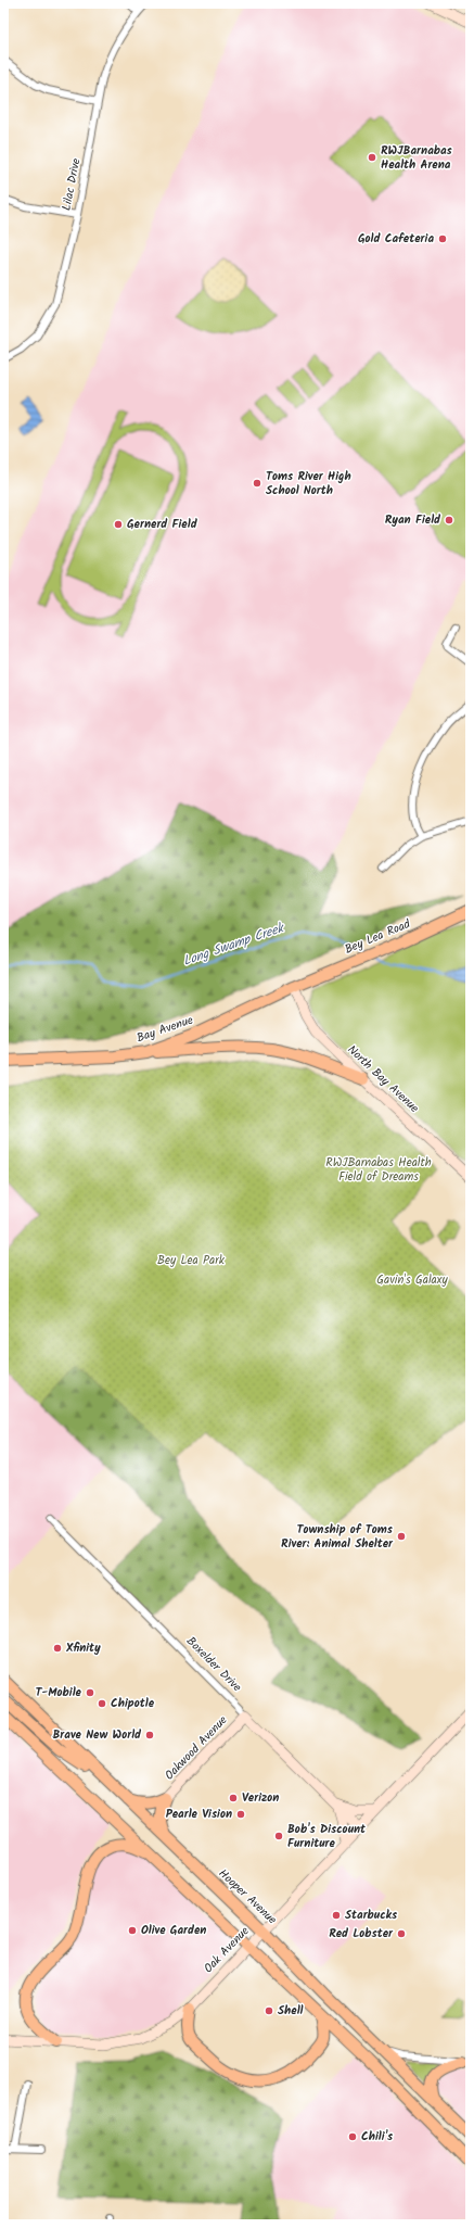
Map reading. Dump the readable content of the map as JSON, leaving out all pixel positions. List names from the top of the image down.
{
  "streets": {
    "main road": ["Bey Lea Road", "Bay Avenue", "Hooper Avenue"],
    "street": [
      "Lilac Drive",
      "North Bay Avenue",
      "Boxelder Drive",
      "Oakwood Avenue",
      "Oak Avenue"
    ]
  },
  "crossings": [
    ["Bey Lea Road", "Bay Avenue"],
    ["Bey Lea Road", "North Bay Avenue"],
    ["Bay Avenue", "North Bay Avenue"],
    ["Boxelder Drive", "Oakwood Avenue"],
    ["Boxelder Drive", "Oak Avenue"],
    ["Hooper Avenue", "Oak Avenue"]
  ],
  "water": ["Long Swamp Creek"],
  "parks": ["RWJBarnabas Health Field of Dreams", "Bey Lea Park", "Gavin's Galaxy"],
  "places": [
    "RWJBarnabas Health Arena",
    "Gold Cafeteria",
    "Toms River High School North",
    "Ryan Field",
    "Gernerd Field",
    "Township of Toms River: Animal Shelter",
    "Xfinity",
    "T-Mobile",
    "Chipotle",
    "Brave New World",
    "Verizon",
    "Pearle Vision",
    "Bob's Discount Furniture",
    "Starbucks",
    "Olive Garden",
    "Red Lobster",
    "Shell",
    "Chili's"
  ]
}
